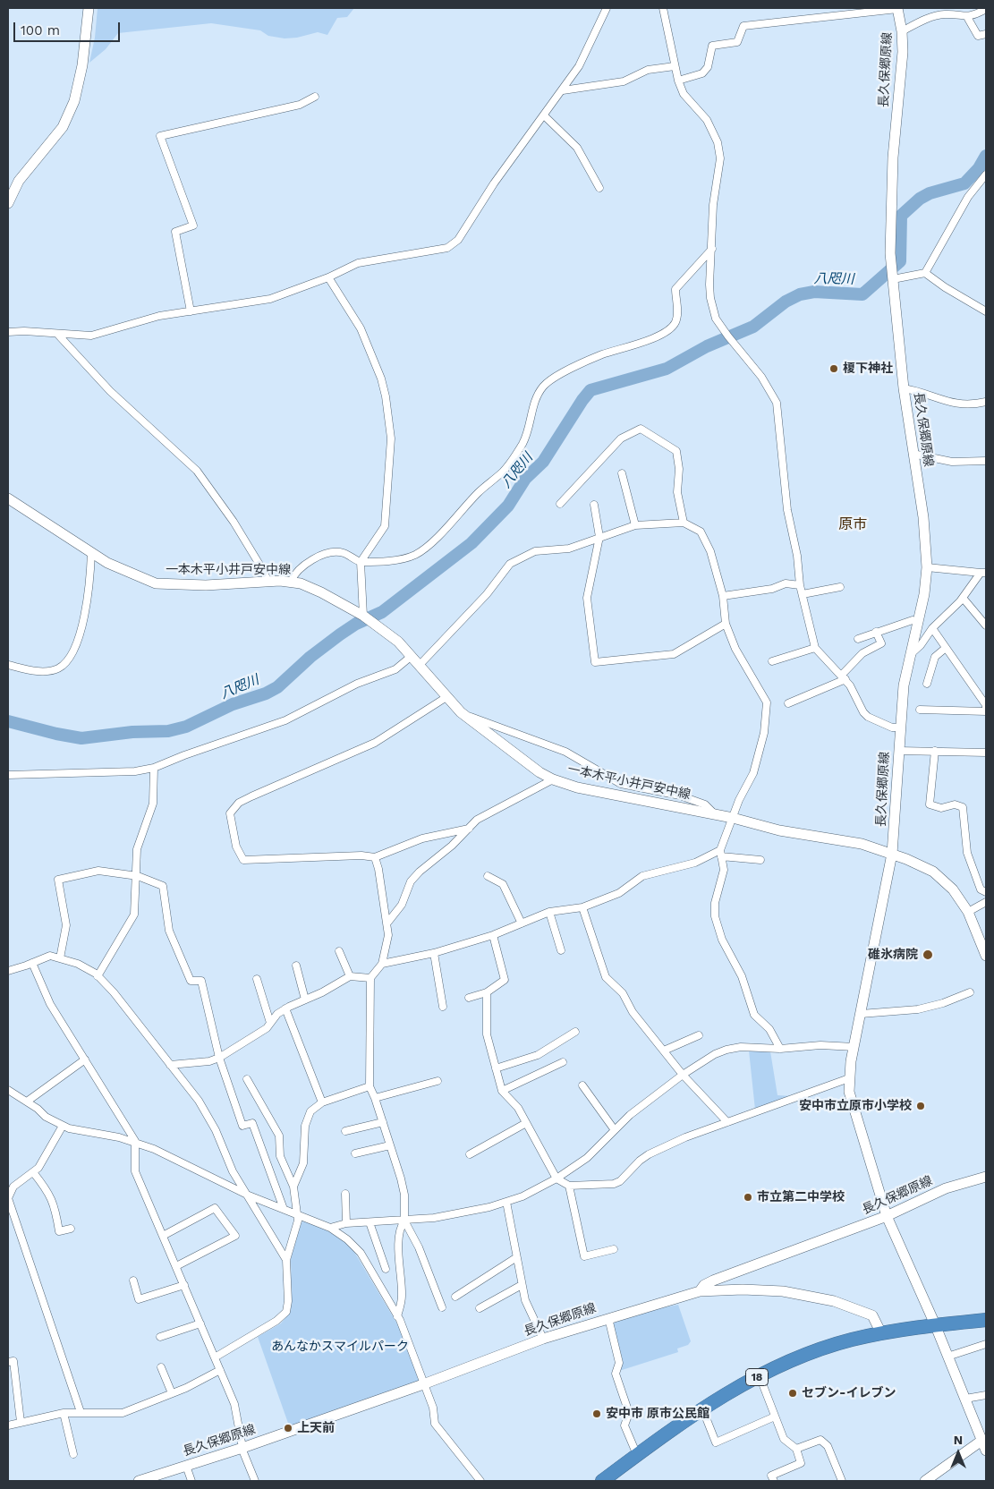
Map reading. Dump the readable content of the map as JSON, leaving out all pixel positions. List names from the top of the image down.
{
  "streets": {
    "highway": ["18"],
    "main road": ["長久保郷原線", "一本木平小井戸安中線"]
  },
  "crossings": [
    ["長久保郷原線", "一本木平小井戸安中線"],
    ["長久保郷原線", "18"]
  ],
  "districts": ["原市"],
  "water": ["八咫川"],
  "parks": ["あんなかスマイルパーク"],
  "places": [
    "榎下神社",
    "碓氷病院",
    "安中市立原市小学校",
    "市立第二中学校",
    "セブン-イレブン",
    "安中市 原市公民館",
    "上天前"
  ],
  "scale_bar": "100 m",
  "north": "top"
}
